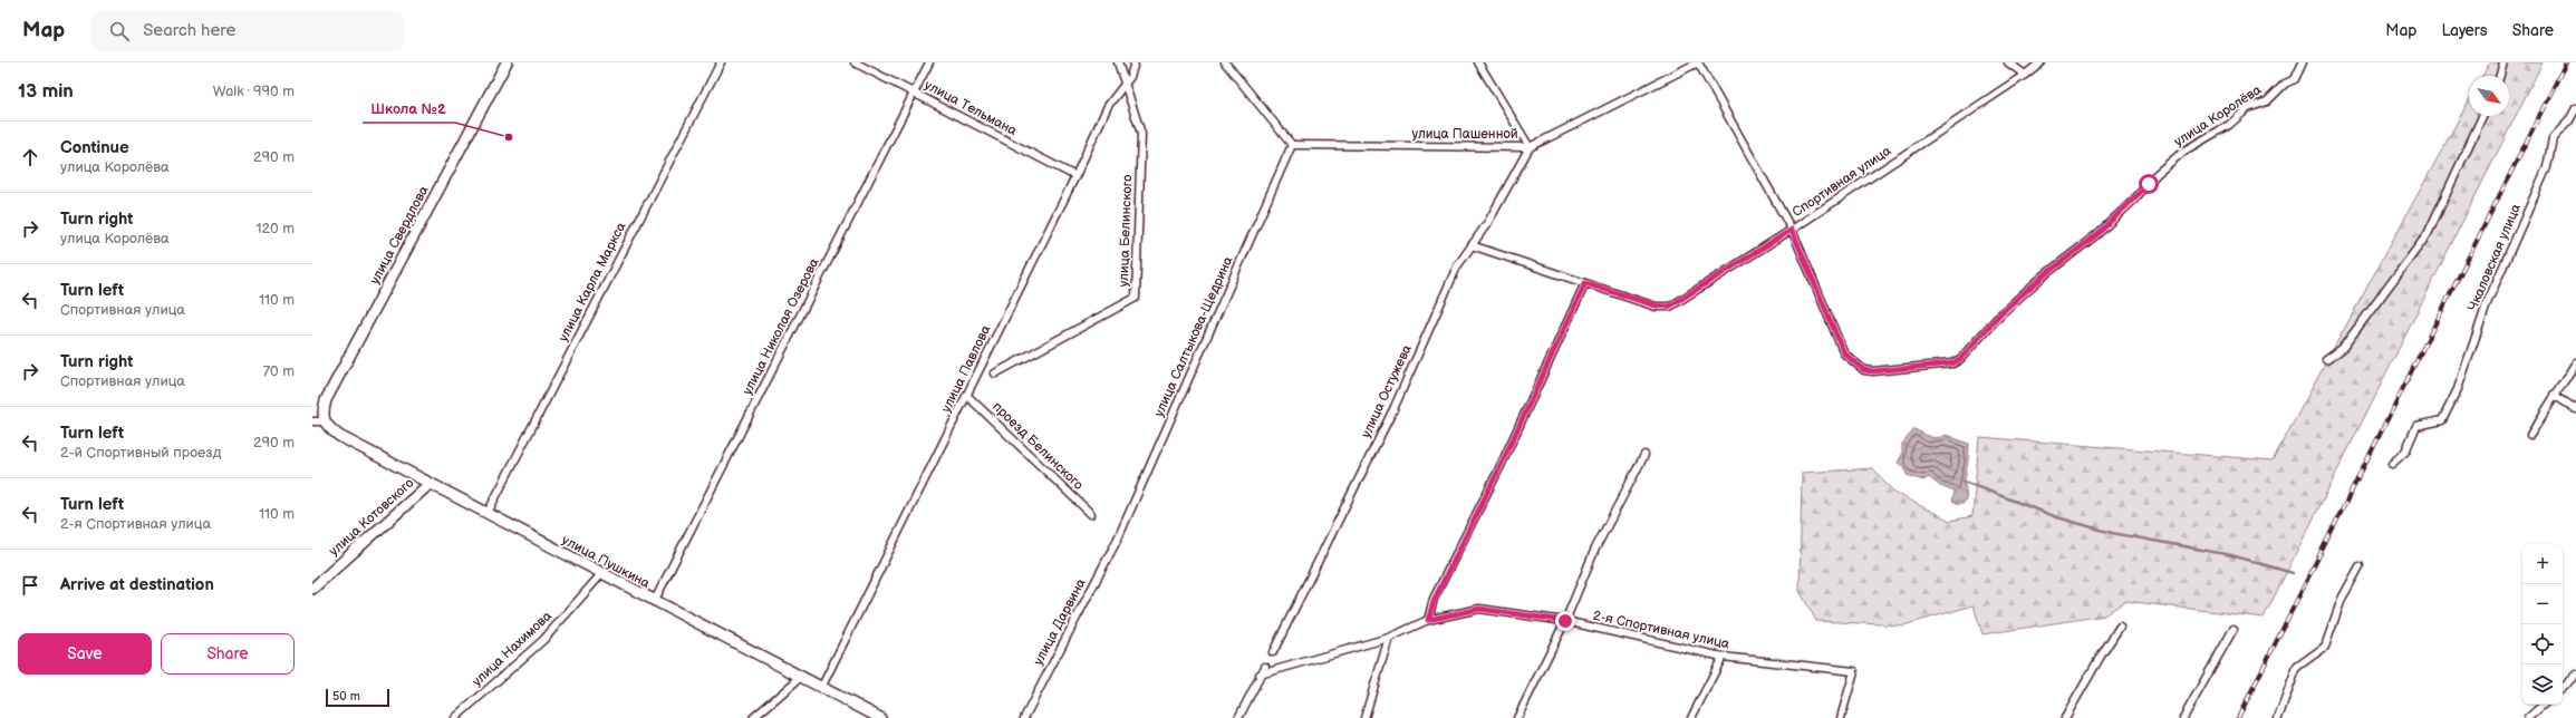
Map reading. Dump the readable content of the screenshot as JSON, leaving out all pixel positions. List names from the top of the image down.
{
  "streets": {
    "main road": ["улица Свердлова", "улица Котовского", "улица Пушкина"],
    "street": [
      "улица Тельмана",
      "улица Королёва",
      "улица Пашенной",
      "Спортивная улица",
      "улица Белинского",
      "Чкаловская улица",
      "улица Карла Маркса",
      "улица Николая Озерова",
      "улица Салтыкова-Щедрина",
      "улица Павлова",
      "улица Остужева",
      "проезд Белинского",
      "улица Дарвина",
      "2-я Спортивная улица",
      "улица Нахимова"
    ]
  },
  "crossings": [
    ["улица Тельмана", "улица Николая Озерова"],
    ["улица Тельмана", "улица Павлова"],
    ["улица Королёва", "улица Пашенной"],
    ["улица Королёва", "Спортивная улица"],
    ["улица Пашенной", "улица Салтыкова-Щедрина"],
    ["улица Пашенной", "улица Остужева"],
    ["Спортивная улица", "улица Остужева"],
    ["улица Белинского", "улица Павлова"],
    ["улица Свердлова", "улица Пушкина"],
    ["улица Карла Маркса", "улица Пушкина"],
    ["улица Николая Озерова", "улица Пушкина"],
    ["улица Салтыкова-Щедрина", "улица Дарвина"],
    ["улица Павлова", "проезд Белинского"],
    ["улица Павлова", "улица Пушкина"],
    ["улица Котовского", "улица Пушкина"],
    ["улица Пушкина", "улица Нахимова"]
  ],
  "places": ["Школа №2"],
  "scale_bar": "50 m",
  "north": "bottom right",
  "page": {
    "header": "Map",
    "search": "Search here",
    "nav": ["Map", "Layers", "Share"],
    "heading": ["13 min", "Walk · 990 m"],
    "list": [
      ["Continue", "улица Королёва", "290 m"],
      ["Turn right", "улица Королёва", "120 m"],
      ["Turn left", "Спортивная улица", "110 m"],
      ["Turn right", "Спортивная улица", "70 m"],
      ["Turn left", "2-й Спортивный проезд", "290 m"],
      ["Turn left", "2-я Спортивная улица", "110 m"],
      "Arrive at destination"
    ],
    "map_buttons": ["+", "−"],
    "buttons": ["Save", "Share"],
    "scale": "50 m"
  }
}
